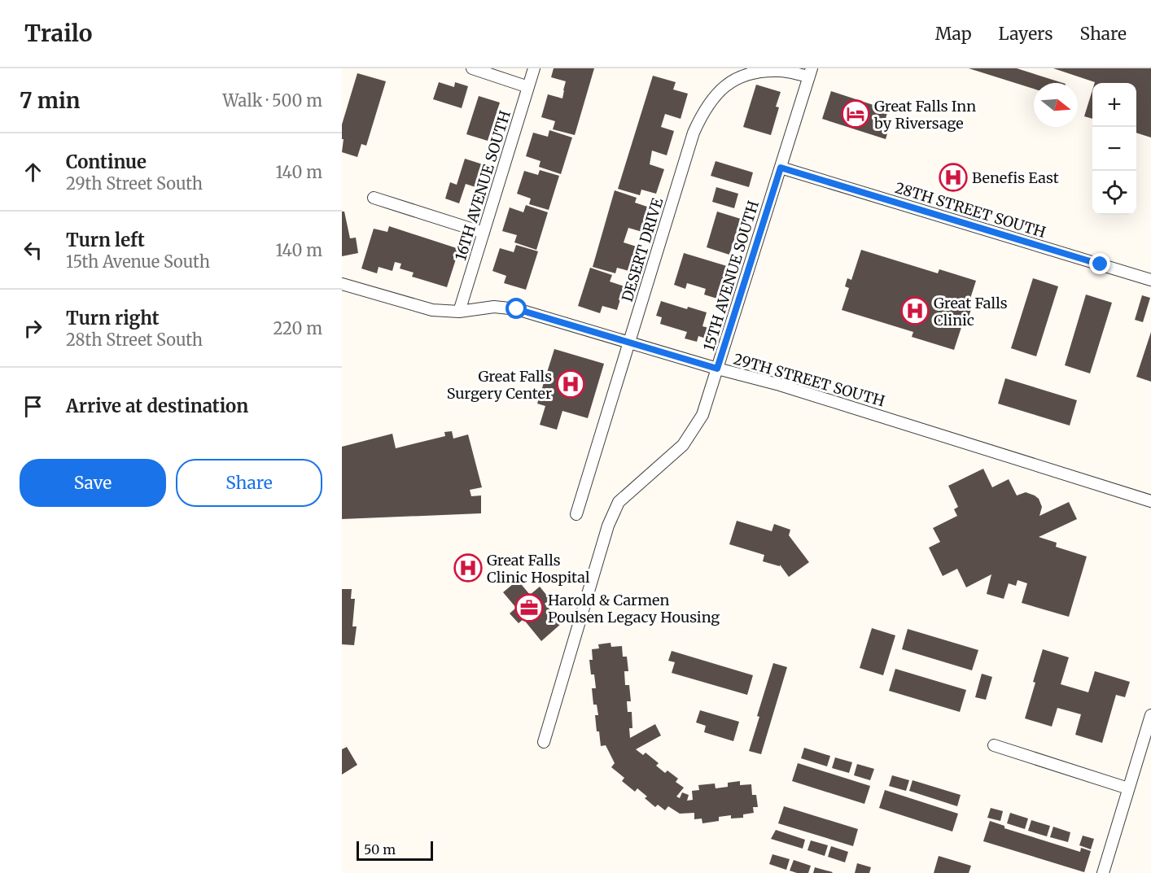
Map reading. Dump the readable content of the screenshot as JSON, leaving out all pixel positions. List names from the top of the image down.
{
  "streets": {
    "street": [
      "16TH AVENUE SOUTH",
      "28TH STREET SOUTH",
      "DESERT DRIVE",
      "15TH AVENUE SOUTH",
      "29TH STREET SOUTH"
    ]
  },
  "crossings": [
    ["16TH AVENUE SOUTH", "29TH STREET SOUTH"],
    ["28TH STREET SOUTH", "15TH AVENUE SOUTH"],
    ["DESERT DRIVE", "15TH AVENUE SOUTH"],
    ["DESERT DRIVE", "29TH STREET SOUTH"],
    ["15TH AVENUE SOUTH", "29TH STREET SOUTH"]
  ],
  "places": {
    "hotel": ["Great Falls Inn by Riversage"],
    "hospital": [
      "Benefis East",
      "Great Falls Clinic",
      "Great Falls Surgery Center",
      "Great Falls Clinic Hospital"
    ],
    "office": ["Harold & Carmen Poulsen Legacy Housing"]
  },
  "scale_bar": "50 m",
  "north": "right",
  "page": {
    "header": "Trailo",
    "nav": ["Map", "Layers", "Share"],
    "heading": ["7 min", "Walk · 500 m"],
    "map_buttons": ["+", "−"],
    "list": [
      ["Continue", "29th Street South", "140 m"],
      ["Turn left", "15th Avenue South", "140 m"],
      ["Turn right", "28th Street South", "220 m"],
      "Arrive at destination"
    ],
    "buttons": ["Save", "Share"],
    "scale": "50 m"
  }
}
